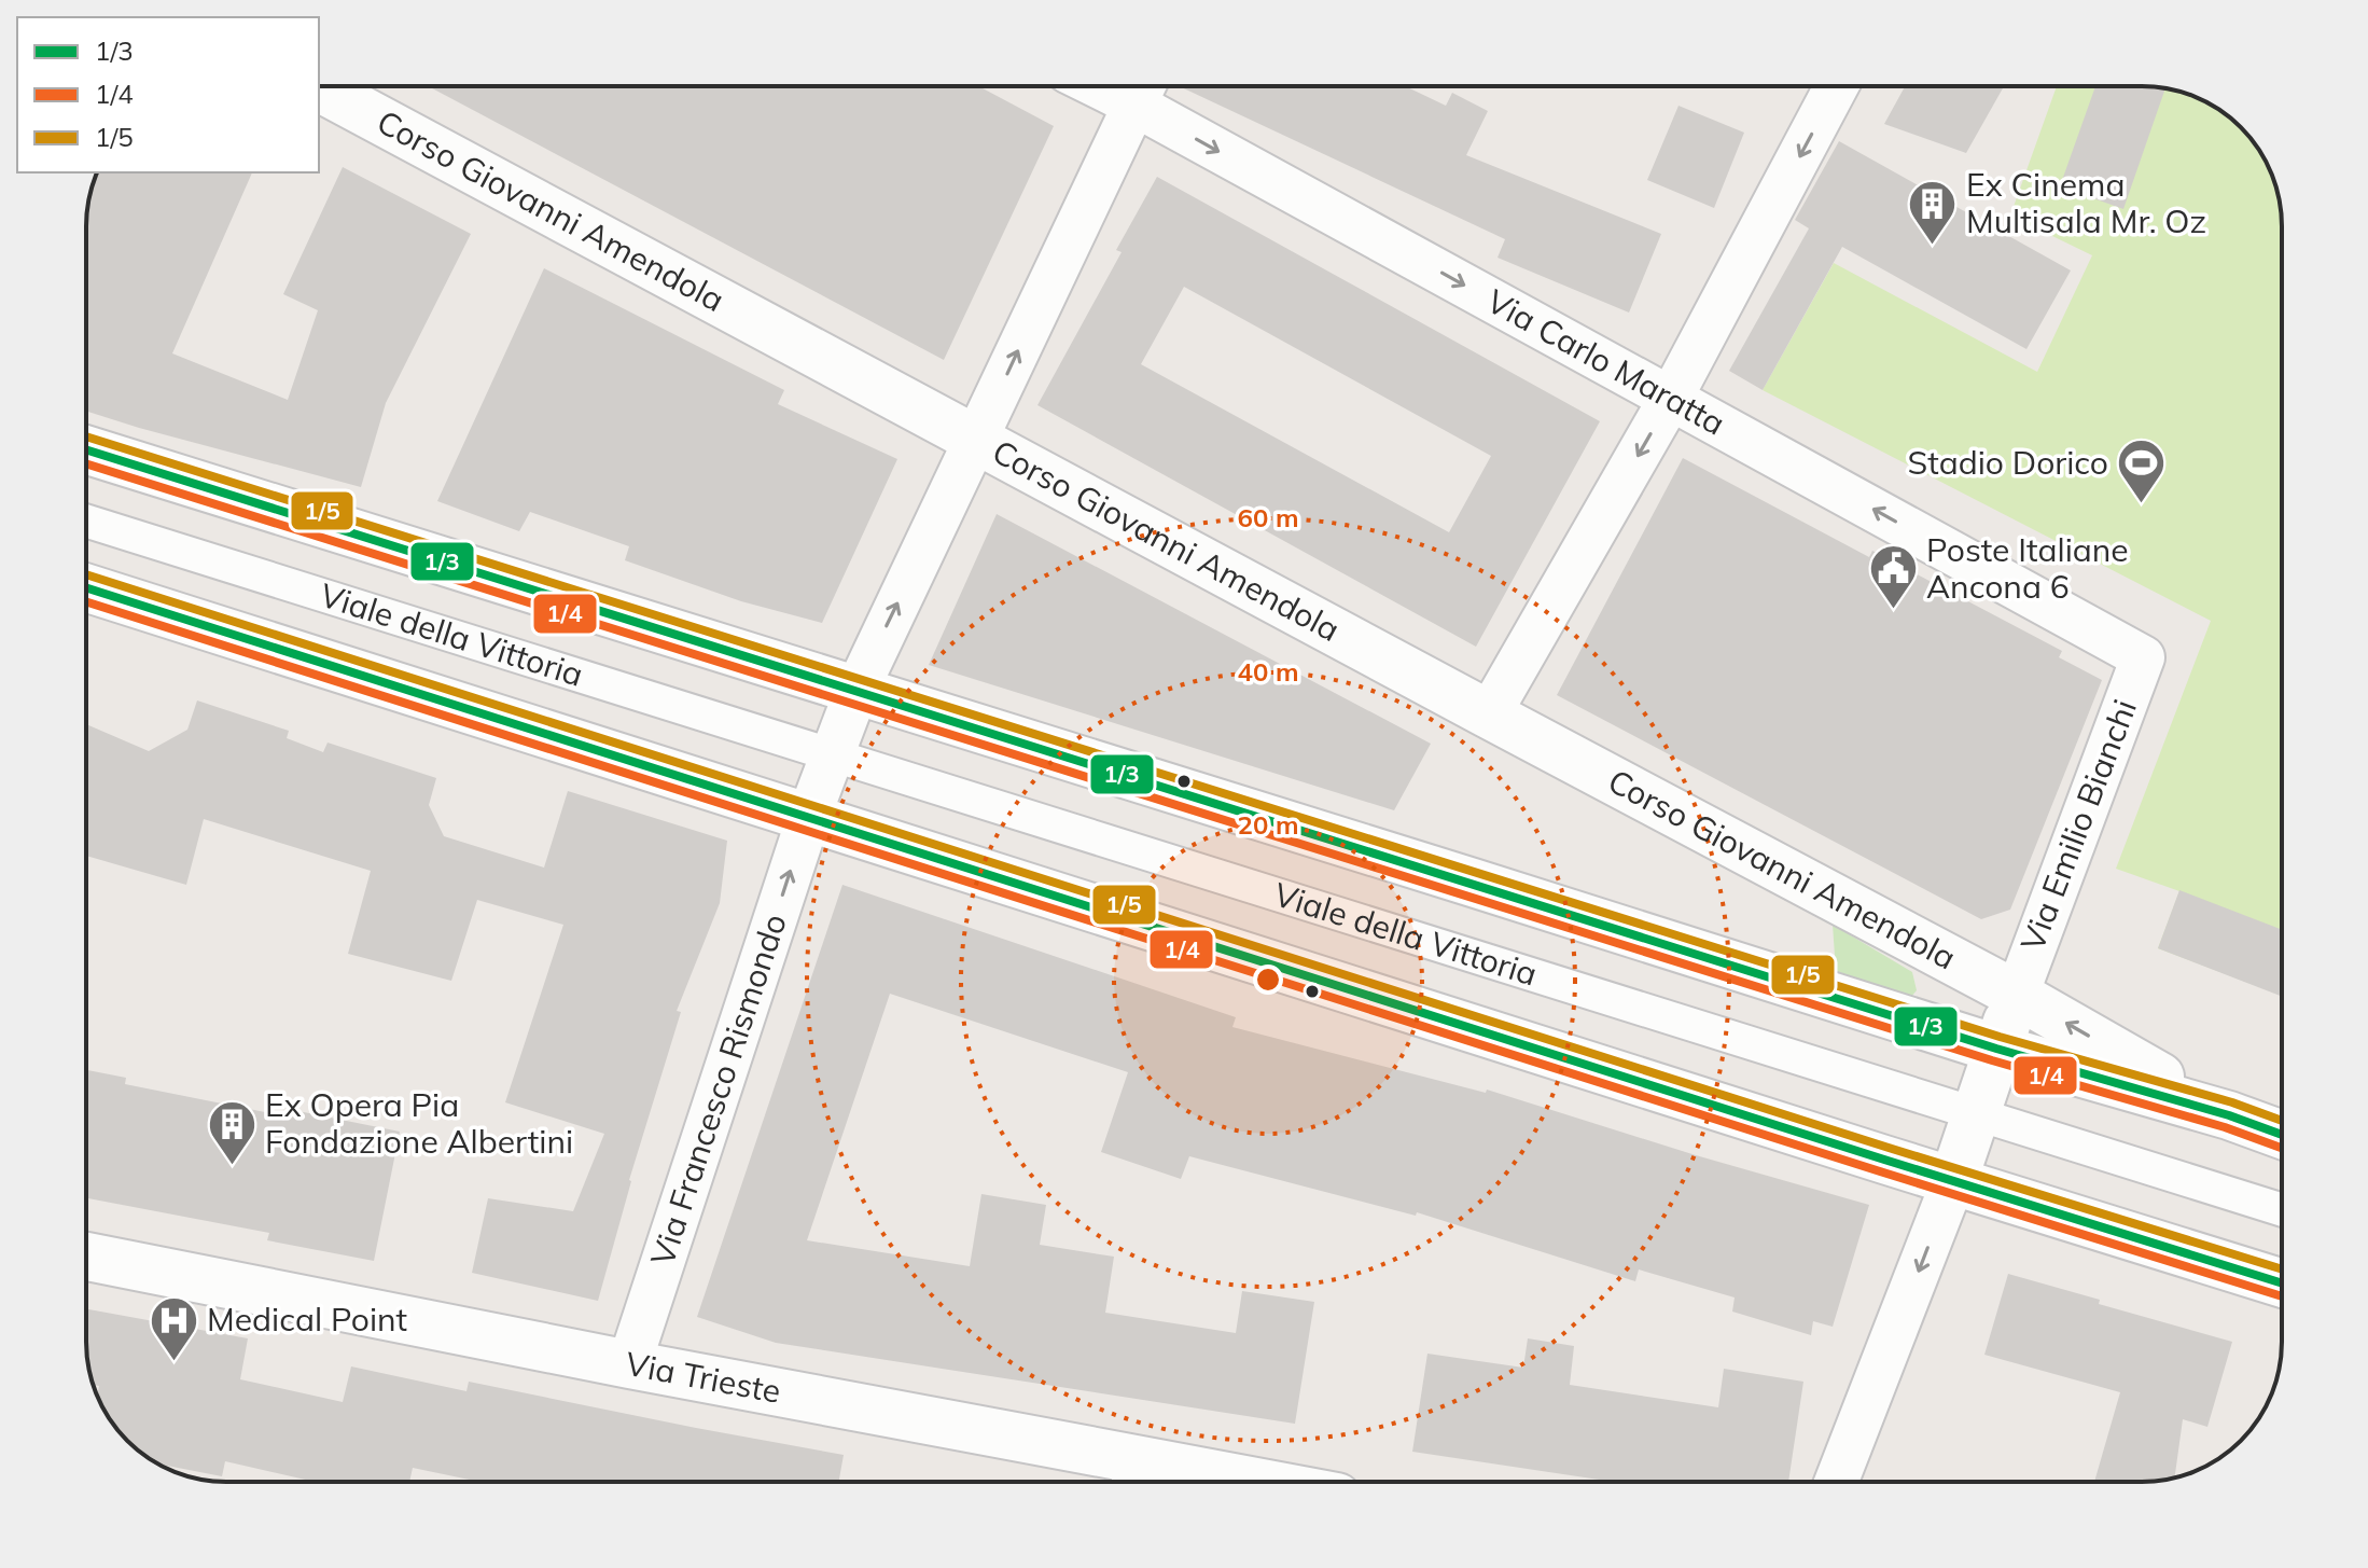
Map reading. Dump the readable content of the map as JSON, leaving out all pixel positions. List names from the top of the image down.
{
  "streets": {
    "street": [
      "Corso Giovanni Amendola",
      "Via Carlo Maratta",
      "Viale della Vittoria",
      "Via Emilio Bianchi",
      "Via Francesco Rismondo",
      "Via Trieste"
    ]
  },
  "crossings": [
    ["Corso Giovanni Amendola", "Viale della Vittoria"],
    ["Corso Giovanni Amendola", "Via Emilio Bianchi"],
    ["Via Carlo Maratta", "Via Emilio Bianchi"],
    ["Viale della Vittoria", "Via Francesco Rismondo"],
    ["Via Francesco Rismondo", "Via Trieste"]
  ],
  "one_way": ["Via Francesco Rismondo"],
  "places": {
    "building": ["Ex Cinema Multisala Mr. Oz", "Ex Opera Pia Fondazione Albertini"],
    "sports": ["Stadio Dorico"],
    "public building": ["Poste Italiane Ancona 6"],
    "hospital": ["Medical Point"]
  },
  "lines": ["transit line 1/5", "transit line 1/3", "transit line 1/4"],
  "legend": ["1/3", "1/4", "1/5"],
  "rings": ["60 m", "40 m", "20 m"]
}
